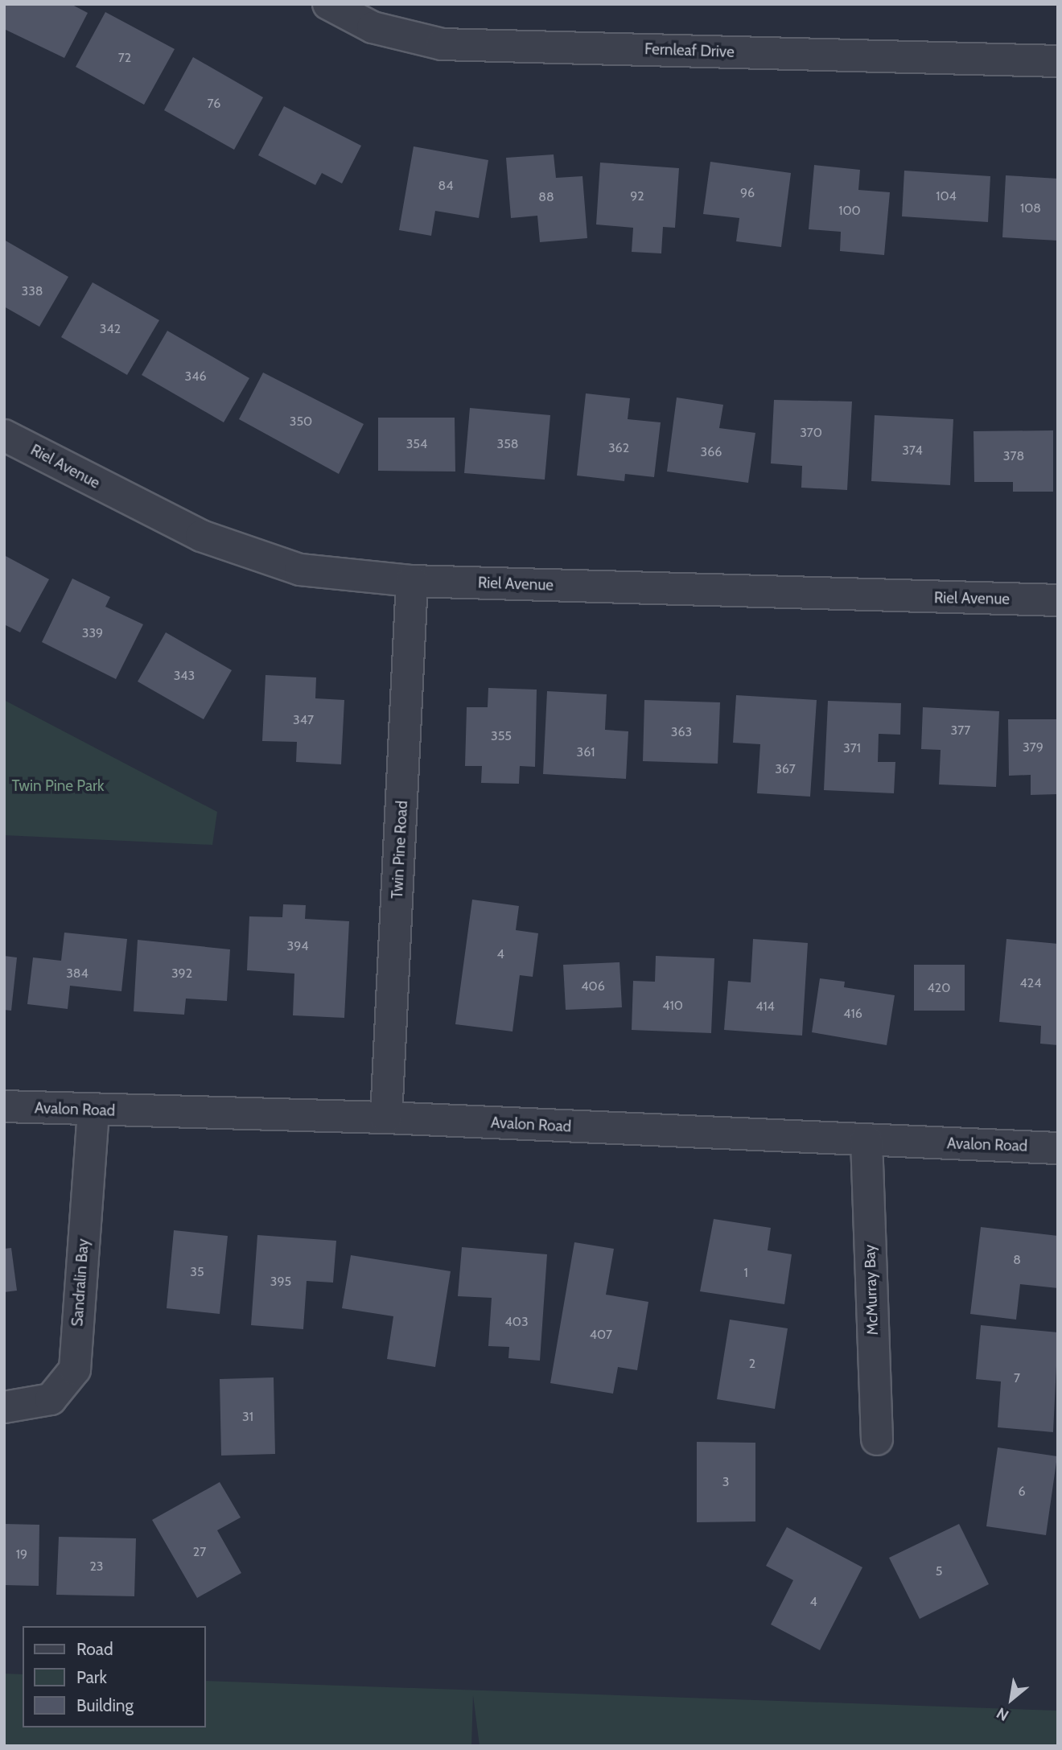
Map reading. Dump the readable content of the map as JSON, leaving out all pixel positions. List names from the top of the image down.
{
  "streets": {
    "street": [
      "Fernleaf Drive",
      "Riel Avenue",
      "Twin Pine Road",
      "Avalon Road",
      "Sandralin Bay",
      "McMurray Bay"
    ]
  },
  "crossings": [
    ["Riel Avenue", "Twin Pine Road"],
    ["Twin Pine Road", "Avalon Road"],
    ["Avalon Road", "Sandralin Bay"],
    ["Avalon Road", "McMurray Bay"]
  ],
  "parks": ["Twin Pine Park"],
  "house_numbers": [
    "72",
    "76",
    "84",
    "96",
    "92",
    "104",
    "88",
    "108",
    "100",
    "338",
    "342",
    "346",
    "350",
    "370",
    "354",
    "358",
    "362",
    "374",
    "366",
    "378",
    "339",
    "343",
    "347",
    "377",
    "363",
    "355",
    "379",
    "371",
    "361",
    "367",
    "394",
    "4",
    "384",
    "392",
    "424",
    "406",
    "420",
    "410",
    "414",
    "416",
    "8",
    "35",
    "1",
    "395",
    "403",
    "407",
    "2",
    "7",
    "31",
    "3",
    "6",
    "27",
    "19",
    "23",
    "5",
    "4"
  ],
  "legend": ["Road", "Park", "Building"],
  "north": "bottom left"
}
